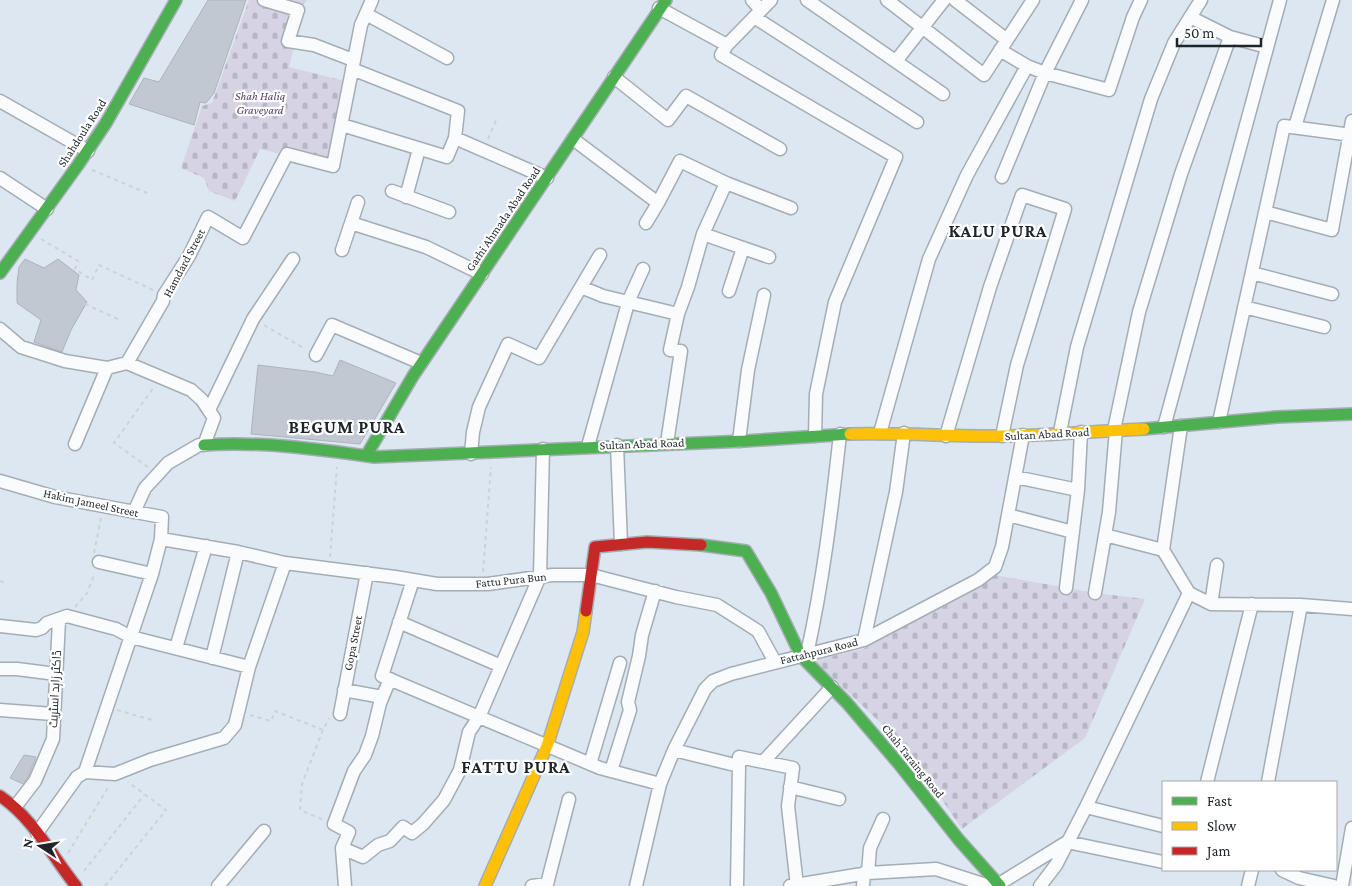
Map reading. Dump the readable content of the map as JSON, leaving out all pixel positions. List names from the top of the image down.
{
  "streets": {
    "street": [
      "Shahdoula Road",
      "Garhi Ahmada Abad Road",
      "Hamdard Street",
      "Sultan Abad Road",
      "Hakim Jameel Street",
      "Fattu Pura Bun",
      "Gopa Street",
      "Fattahpura Road",
      "ڈاکٹر زاہد اسٹریٹ",
      "Chah Taraing Road"
    ]
  },
  "crossings": [
    ["Garhi Ahmada Abad Road", "Sultan Abad Road"],
    ["Sultan Abad Road", "Fattahpura Road"],
    ["Hakim Jameel Street", "Fattu Pura Bun"],
    ["Fattu Pura Bun", "Gopa Street"],
    ["Fattu Pura Bun", "Fattahpura Road"],
    ["Fattahpura Road", "Chah Taraing Road"]
  ],
  "districts": ["KALU PURA", "BEGUM PURA", "FATTU PURA"],
  "parks": ["Shah Haliq Graveyard"],
  "legend": ["Fast", "Slow", "Jam"],
  "scale_bar": "50 m",
  "north": "left"
}
